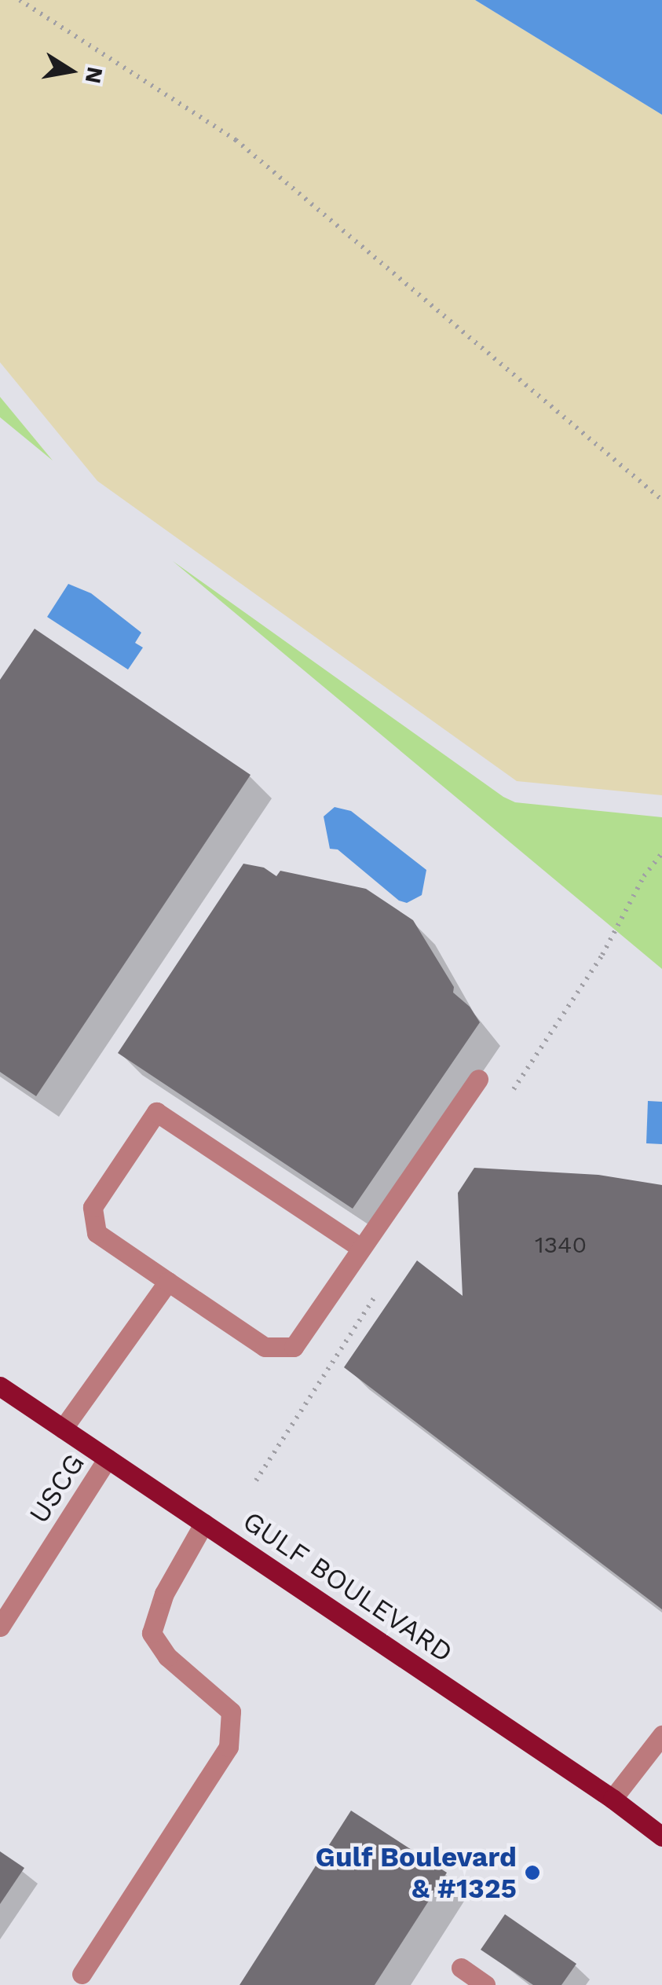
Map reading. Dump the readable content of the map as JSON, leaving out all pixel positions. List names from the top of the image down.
{
  "streets": {
    "main road": ["GULF BOULEVARD"],
    "lane": ["USCG"]
  },
  "crossings": [
    ["USCG", "GULF BOULEVARD"]
  ],
  "places": ["Gulf Boulevard & #1325"],
  "house_numbers": ["1340"],
  "north": "right"
}
